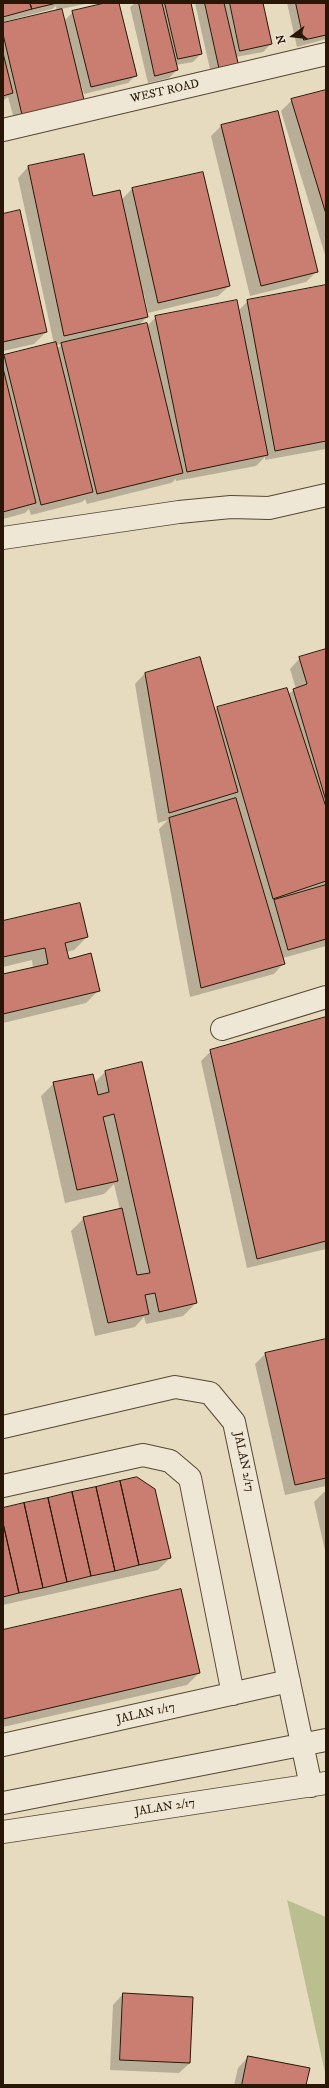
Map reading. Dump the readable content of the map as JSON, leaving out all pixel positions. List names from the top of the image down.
{
  "streets": {
    "street": ["WEST ROAD", "JALAN 2/17", "JALAN 1/17"]
  },
  "crossings": [
    ["JALAN 2/17", "JALAN 1/17"]
  ],
  "north": "left"
}
